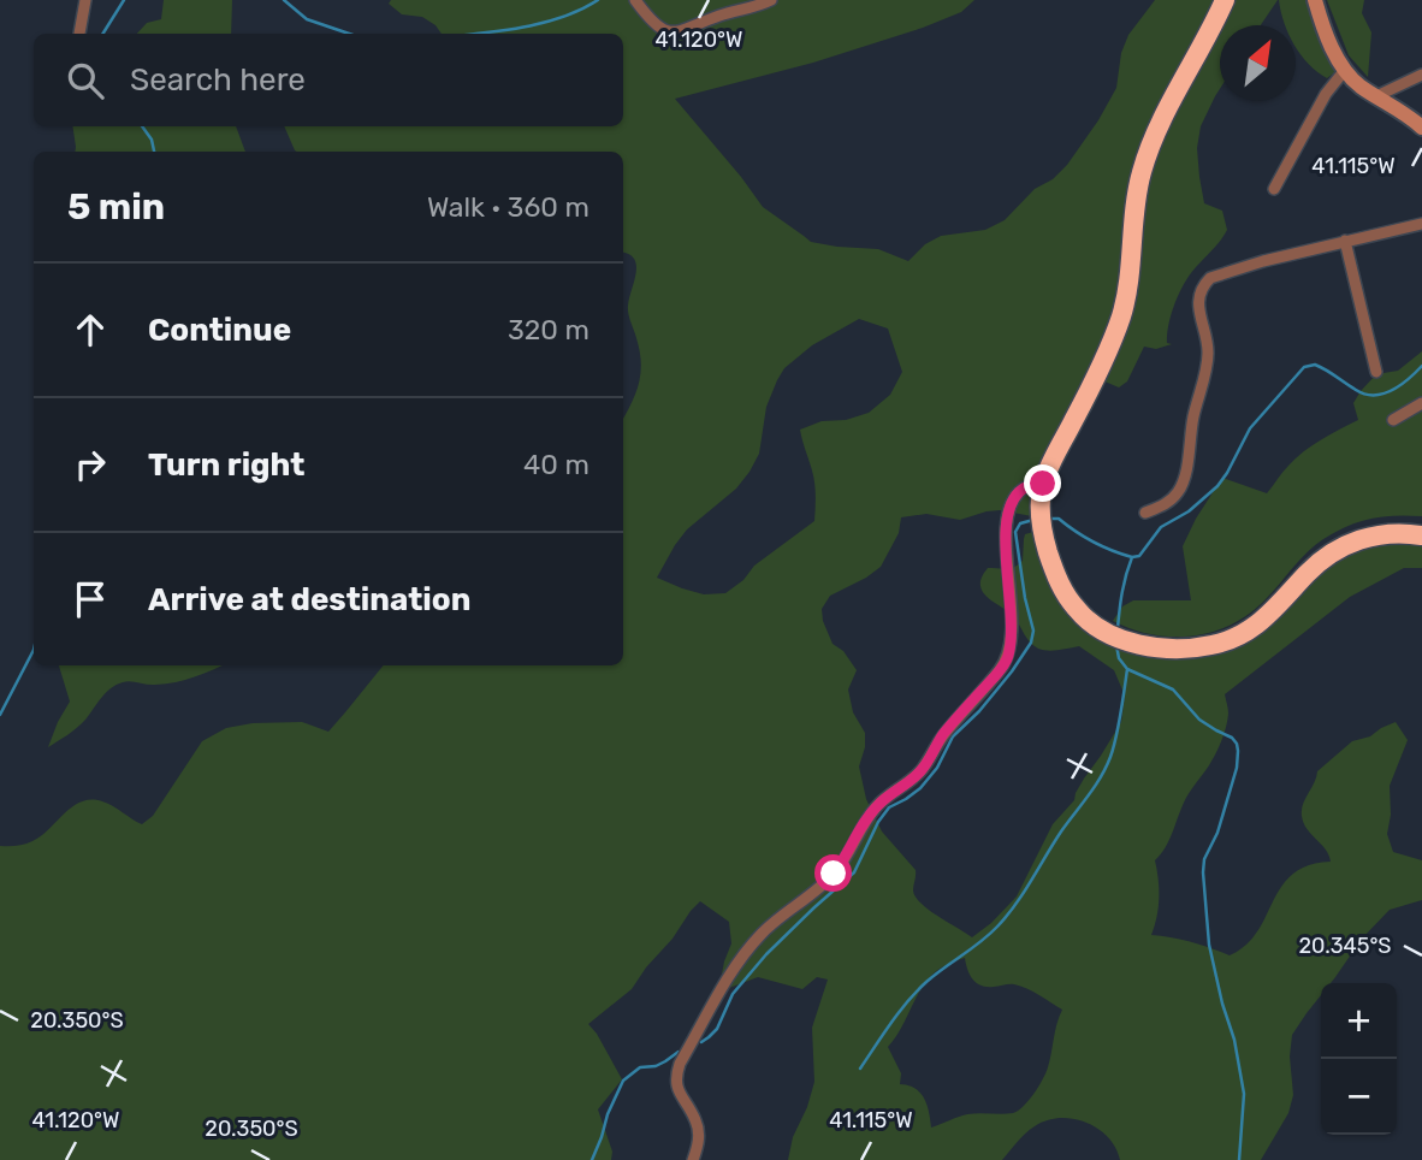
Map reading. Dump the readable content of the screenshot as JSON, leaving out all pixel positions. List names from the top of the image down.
{
  "north": "top right",
  "page": {
    "search": "Search here",
    "heading": ["5 min", "Walk · 360 m"],
    "list": [
      ["Continue", "320 m"],
      ["Turn right", "40 m"],
      "Arrive at destination"
    ],
    "map_buttons": ["+", "−"]
  },
  "coordinates": [
    "41.120°W",
    "41.115°W",
    "20.345°S",
    "20.350°S"
  ]
}
